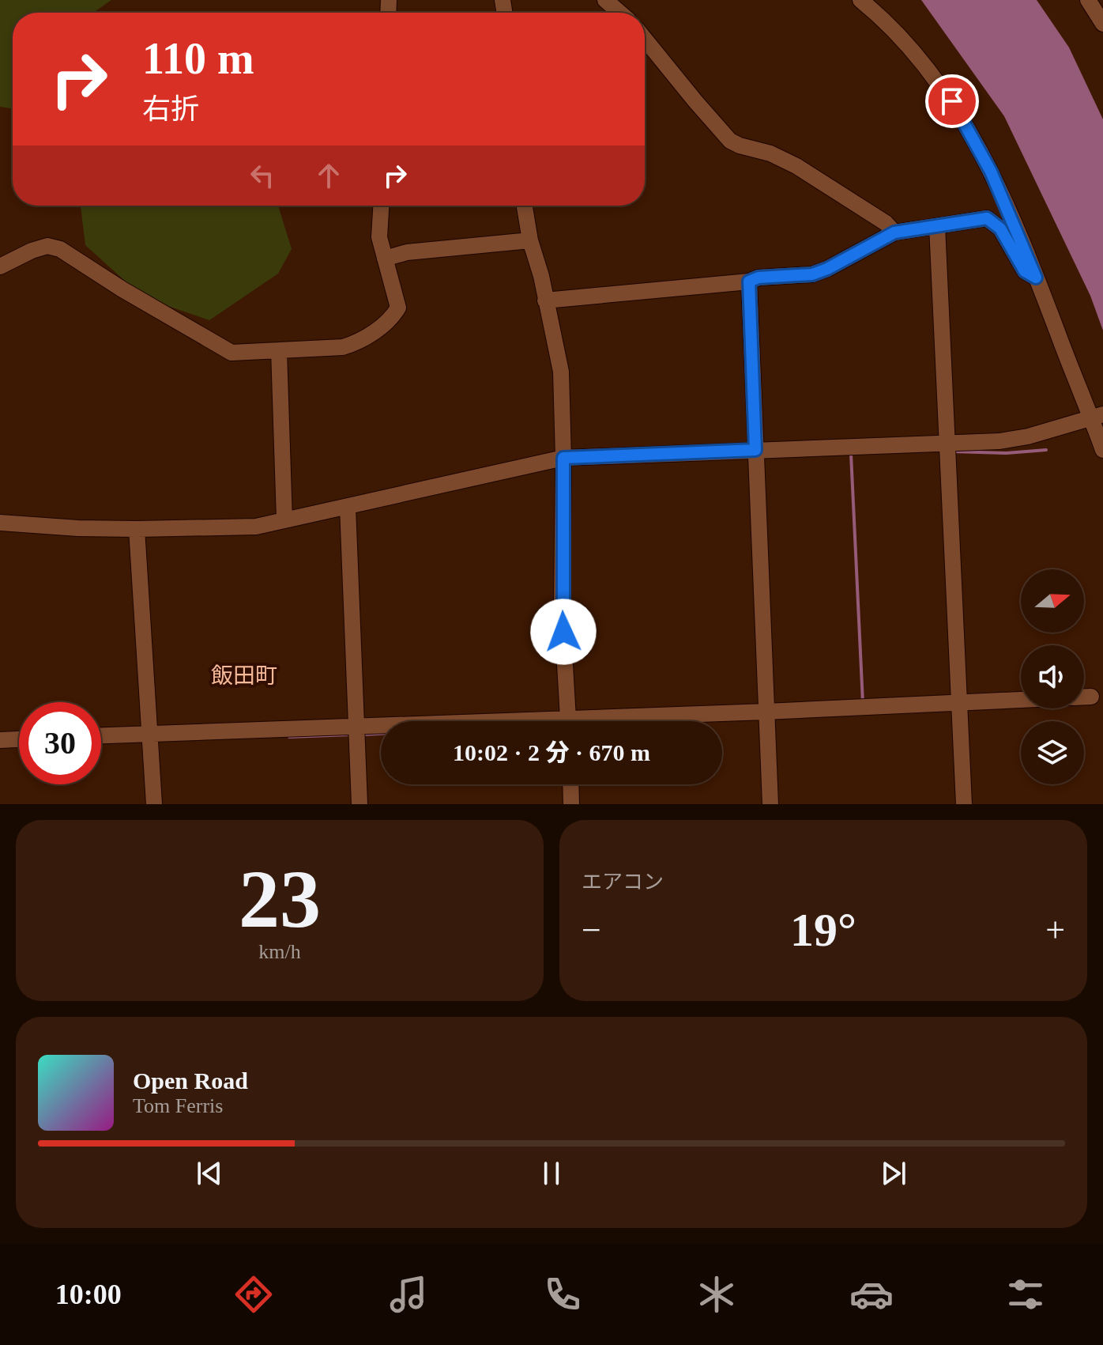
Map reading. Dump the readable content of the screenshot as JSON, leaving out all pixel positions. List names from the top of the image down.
{
  "districts": ["飯田町"],
  "north": "right",
  "page": {
    "turn": ["110 m", "右折"],
    "limit": "30",
    "trip": "10:02 · 2 分 · 670 m",
    "tile": [
      ["23", "km/h"],
      "エアコン"
    ],
    "heat": ["−", "19°", "+"],
    "song": ["Open Road", "Tom Ferris"],
    "tabs": "10:00"
  }
}
